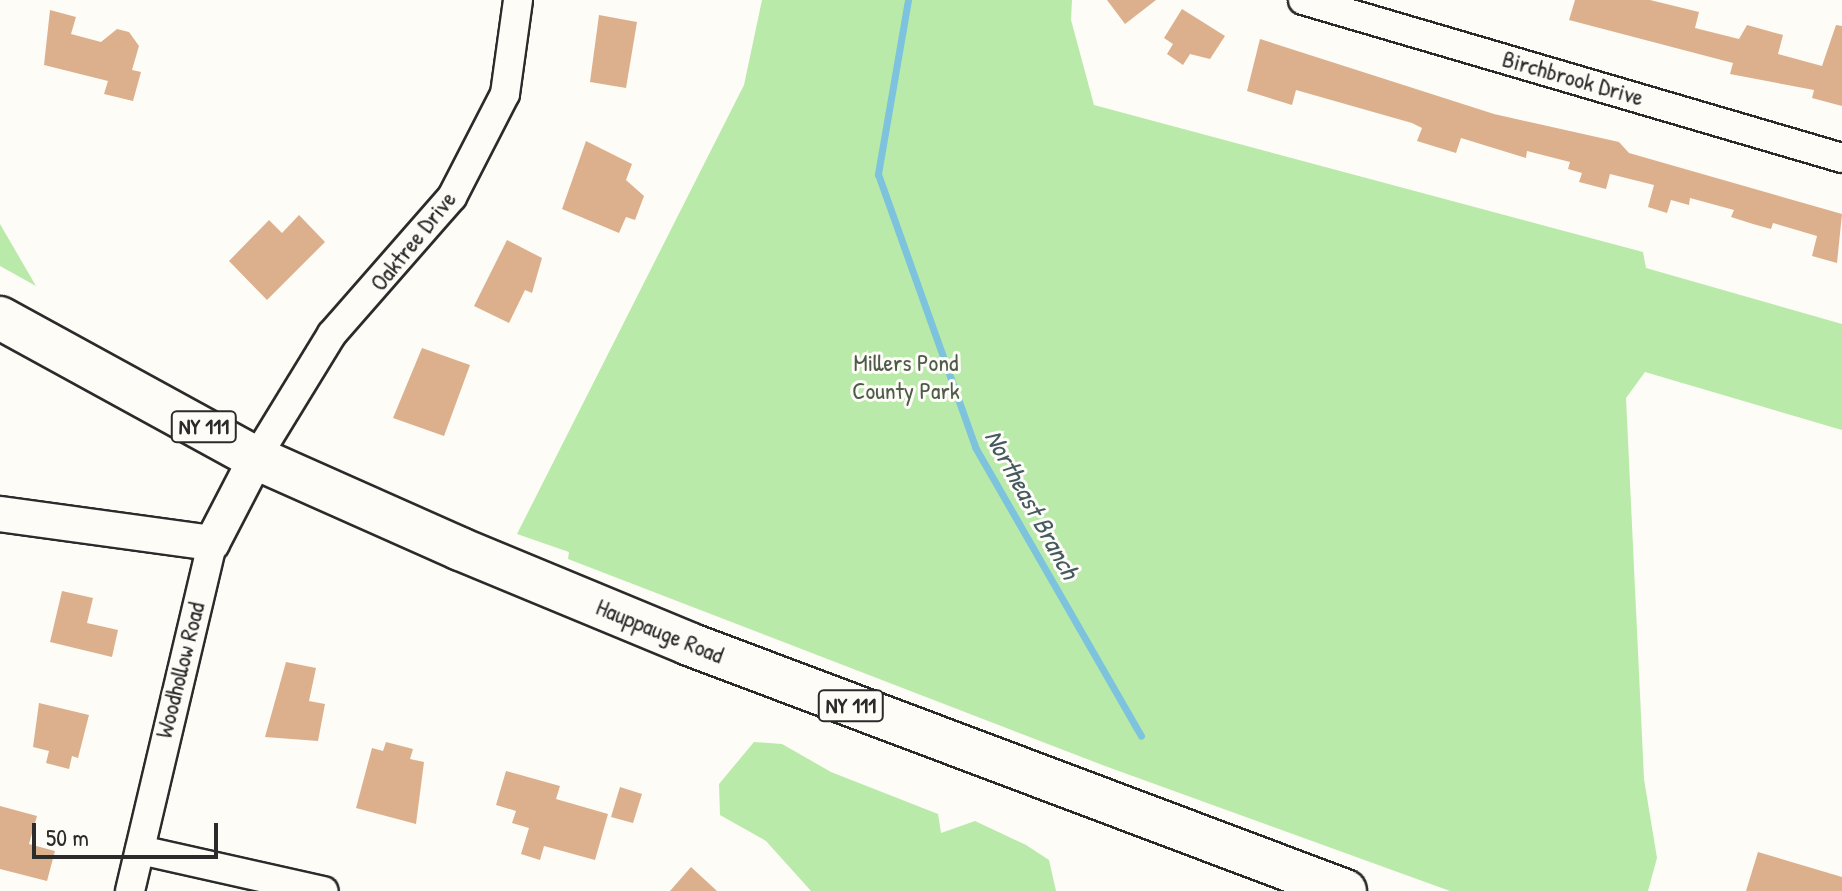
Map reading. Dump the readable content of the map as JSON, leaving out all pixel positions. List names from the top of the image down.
{
  "streets": {
    "main road": ["NY 111", "Hauppauge Road"],
    "street": ["Birchbrook Drive", "Oaktree Drive", "Woodhollow Road"]
  },
  "crossings": [
    ["Oaktree Drive", "Hauppauge Road"],
    ["Oaktree Drive", "Woodhollow Road"],
    ["Hauppauge Road", "Woodhollow Road"]
  ],
  "water": ["Northeast Branch"],
  "parks": ["Millers Pond County Park"],
  "scale_bar": "50 m"
}
